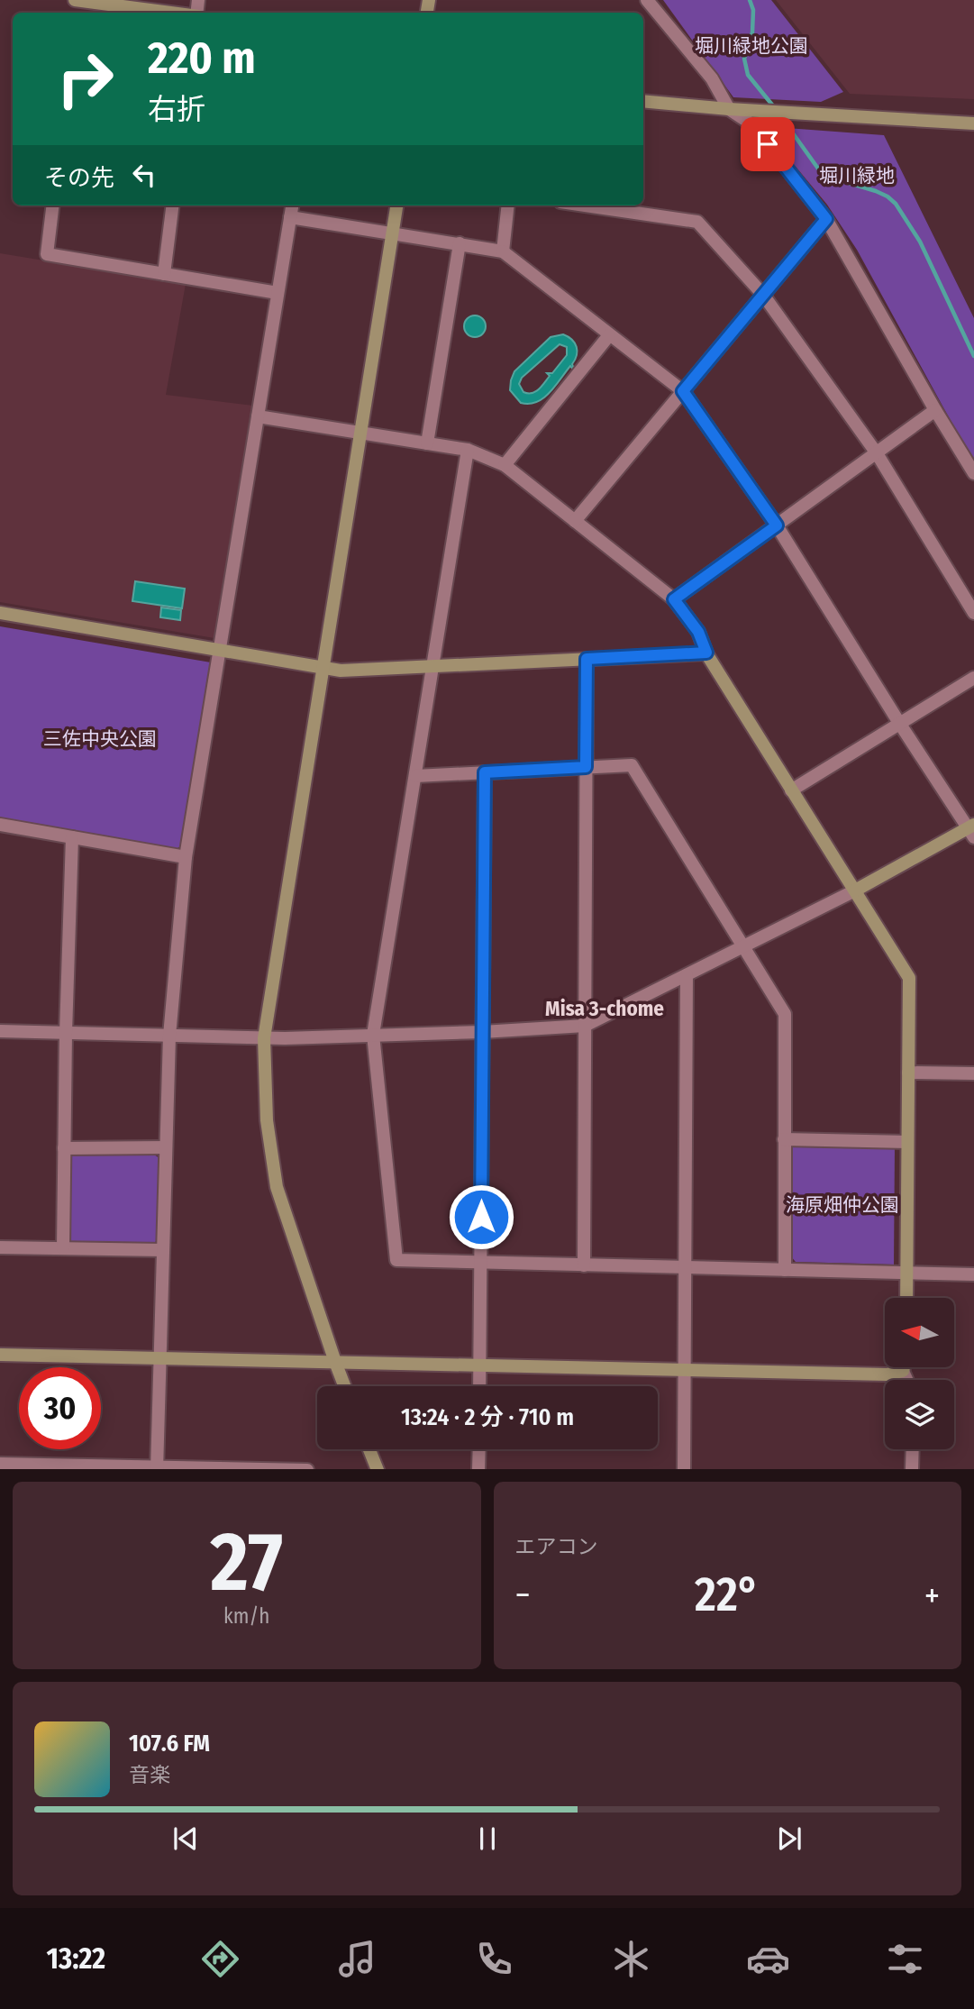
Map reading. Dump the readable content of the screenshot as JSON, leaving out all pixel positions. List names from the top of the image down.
{
  "districts": ["Misa 3-chome"],
  "parks": [
    "堀川緑地公園",
    "堀川緑地",
    "三佐中央公園",
    "海原畑仲公園"
  ],
  "north": "left",
  "page": {
    "turn": ["220 m", "右折"],
    "then": "その先",
    "limit": "30",
    "trip": "13:24 · 2 分 · 710 m",
    "tile": [
      ["27", "km/h"],
      "エアコン"
    ],
    "heat": ["−", "22°", "+"],
    "song": ["107.6 FM", "音楽"],
    "tabs": "13:22"
  }
}
